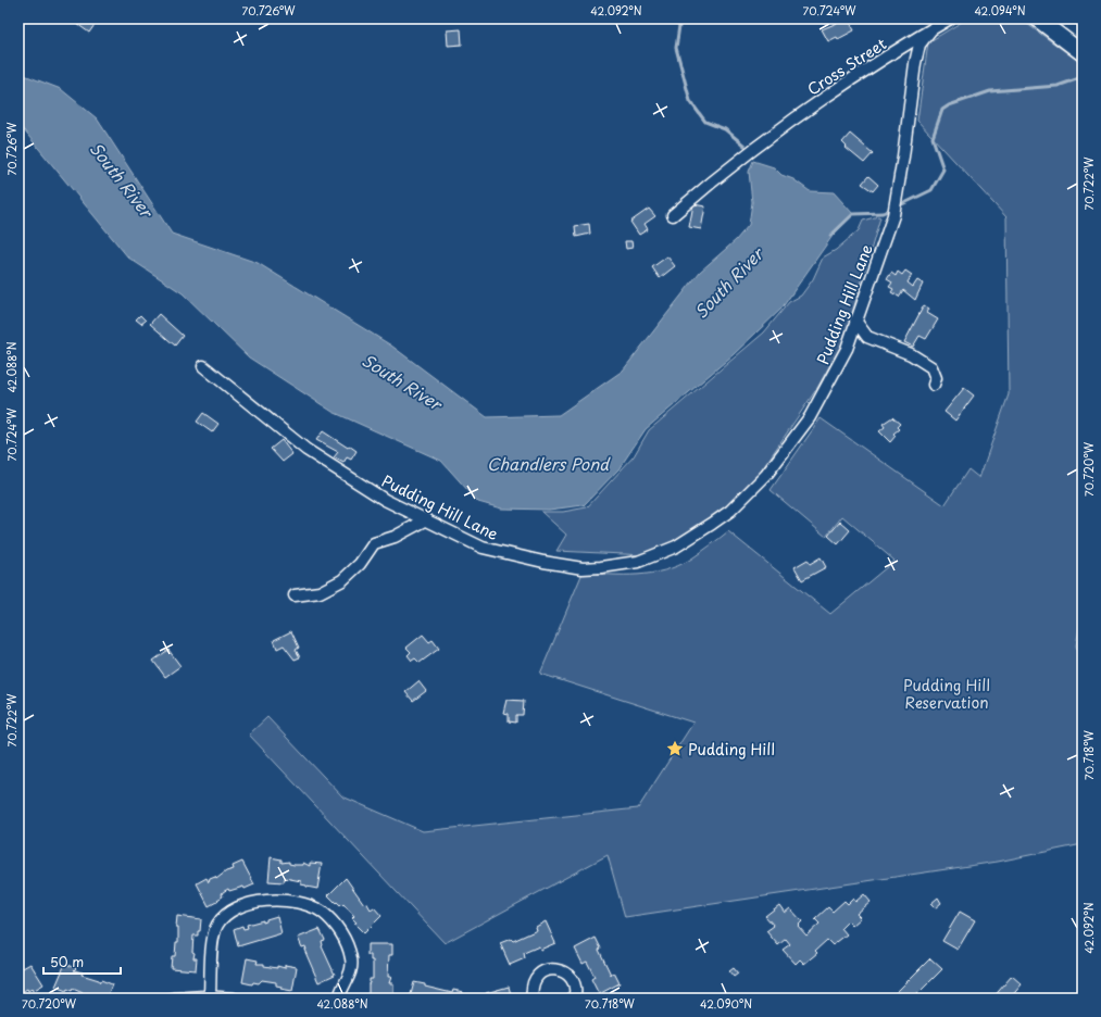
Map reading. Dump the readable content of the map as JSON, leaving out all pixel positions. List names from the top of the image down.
{
  "streets": {
    "street": ["Cross Street", "Pudding Hill Lane"]
  },
  "crossings": [
    ["Cross Street", "Pudding Hill Lane"]
  ],
  "water": ["South River", "Chandlers Pond"],
  "parks": ["Pudding Hill Reservation"],
  "places": {
    "place": ["Pudding Hill"]
  },
  "scale_bar": "50 m",
  "coordinates": [
    "70.726°W",
    "42.092°N",
    "70.724°W",
    "42.094°N",
    "70.722°W",
    "42.088°N",
    "70.720°W",
    "70.718°W",
    "42.090°N"
  ]
}
